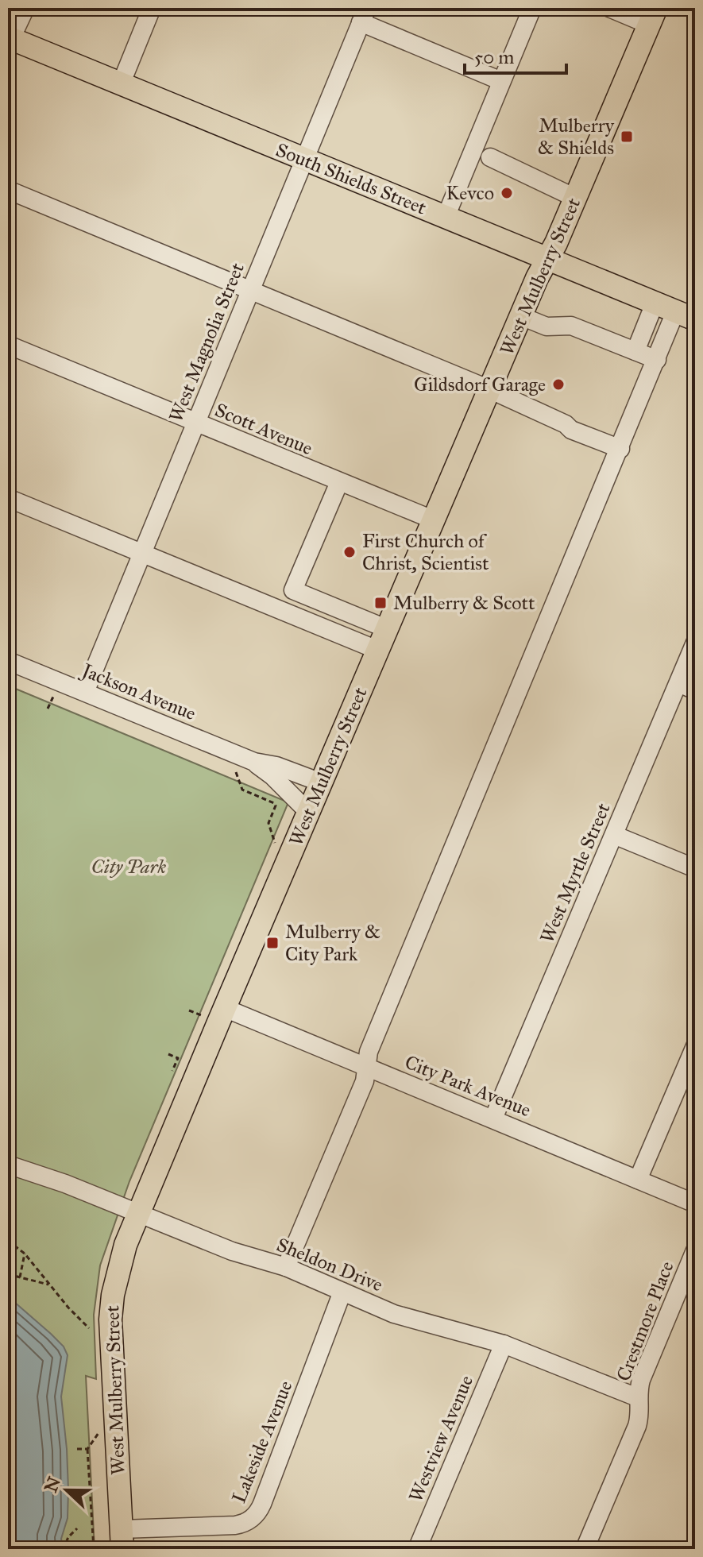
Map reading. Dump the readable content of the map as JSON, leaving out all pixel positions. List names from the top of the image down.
{
  "streets": {
    "main road": ["South Shields Street", "West Mulberry Street"],
    "street": [
      "West Magnolia Street",
      "Scott Avenue",
      "Jackson Avenue",
      "West Myrtle Street",
      "City Park Avenue",
      "Sheldon Drive",
      "Crestmore Place",
      "Westview Avenue",
      "Lakeside Avenue"
    ]
  },
  "crossings": [
    ["South Shields Street", "West Mulberry Street"],
    ["South Shields Street", "West Magnolia Street"],
    ["West Mulberry Street", "Scott Avenue"],
    ["West Mulberry Street", "Jackson Avenue"],
    ["West Mulberry Street", "City Park Avenue"],
    ["West Mulberry Street", "Sheldon Drive"],
    ["West Mulberry Street", "Lakeside Avenue"],
    ["West Magnolia Street", "Scott Avenue"],
    ["West Magnolia Street", "Jackson Avenue"],
    ["West Myrtle Street", "City Park Avenue"],
    ["Sheldon Drive", "Crestmore Place"],
    ["Sheldon Drive", "Westview Avenue"],
    ["Sheldon Drive", "Lakeside Avenue"]
  ],
  "parks": ["City Park"],
  "places": {
    "transit": ["Mulberry & Shields", "Mulberry & Scott", "Mulberry & City Park"],
    "other": ["Kevco", "Gildsdorf Garage", "First Church of Christ, Scientist"]
  },
  "scale_bar": "50 m",
  "north": "left"
}
